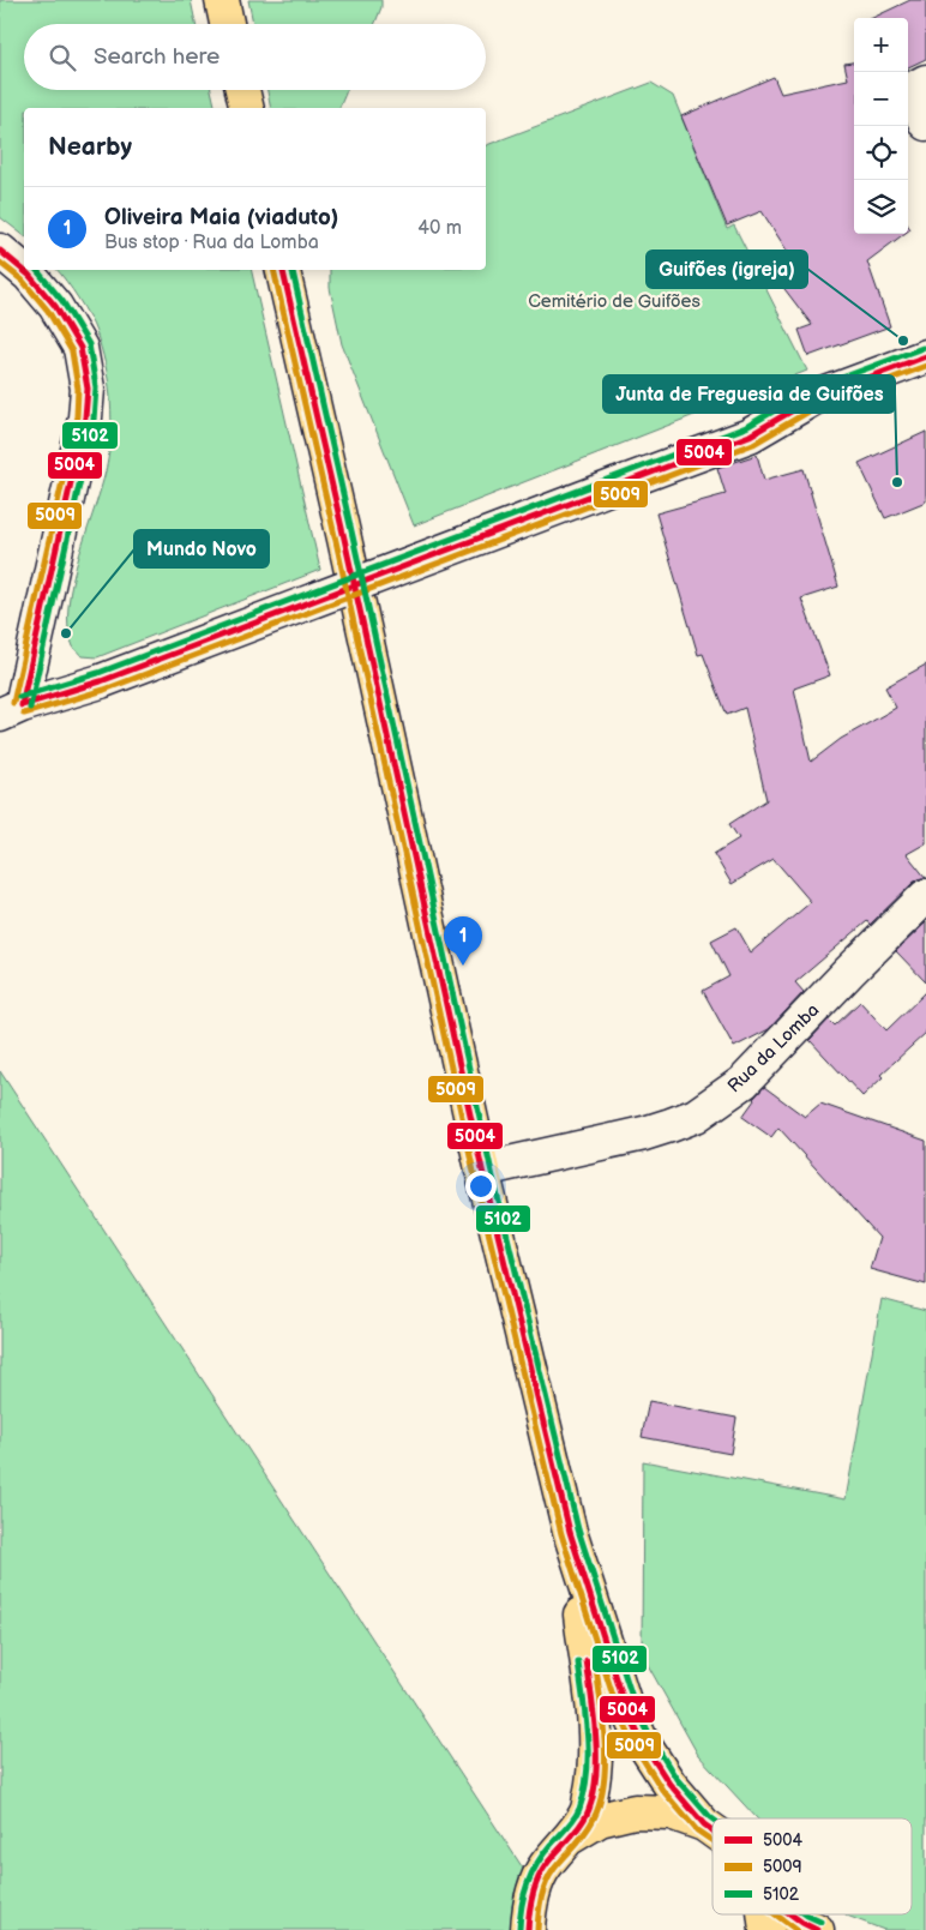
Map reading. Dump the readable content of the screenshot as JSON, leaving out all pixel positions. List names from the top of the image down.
{
  "streets": {
    "street": ["Rua da Lomba"]
  },
  "parks": ["Cemitério de Guifões"],
  "places": ["Guifões (igreja)", "Junta de Freguesia de Guifões", "Mundo Novo"],
  "lines": ["transit line 5004", "transit line 5009", "transit line 5102"],
  "legend": ["5004", "5009", "5102"],
  "page": {
    "map_buttons": ["+", "−"],
    "search": "Search here",
    "heading": "Nearby",
    "list": [
      {
        "mark": "1",
        "name": "Oliveira Maia (viaduto)",
        "note": "Bus stop · Rua da Lomba",
        "value": "40 m"
      }
    ],
    "pins": "1"
  }
}
